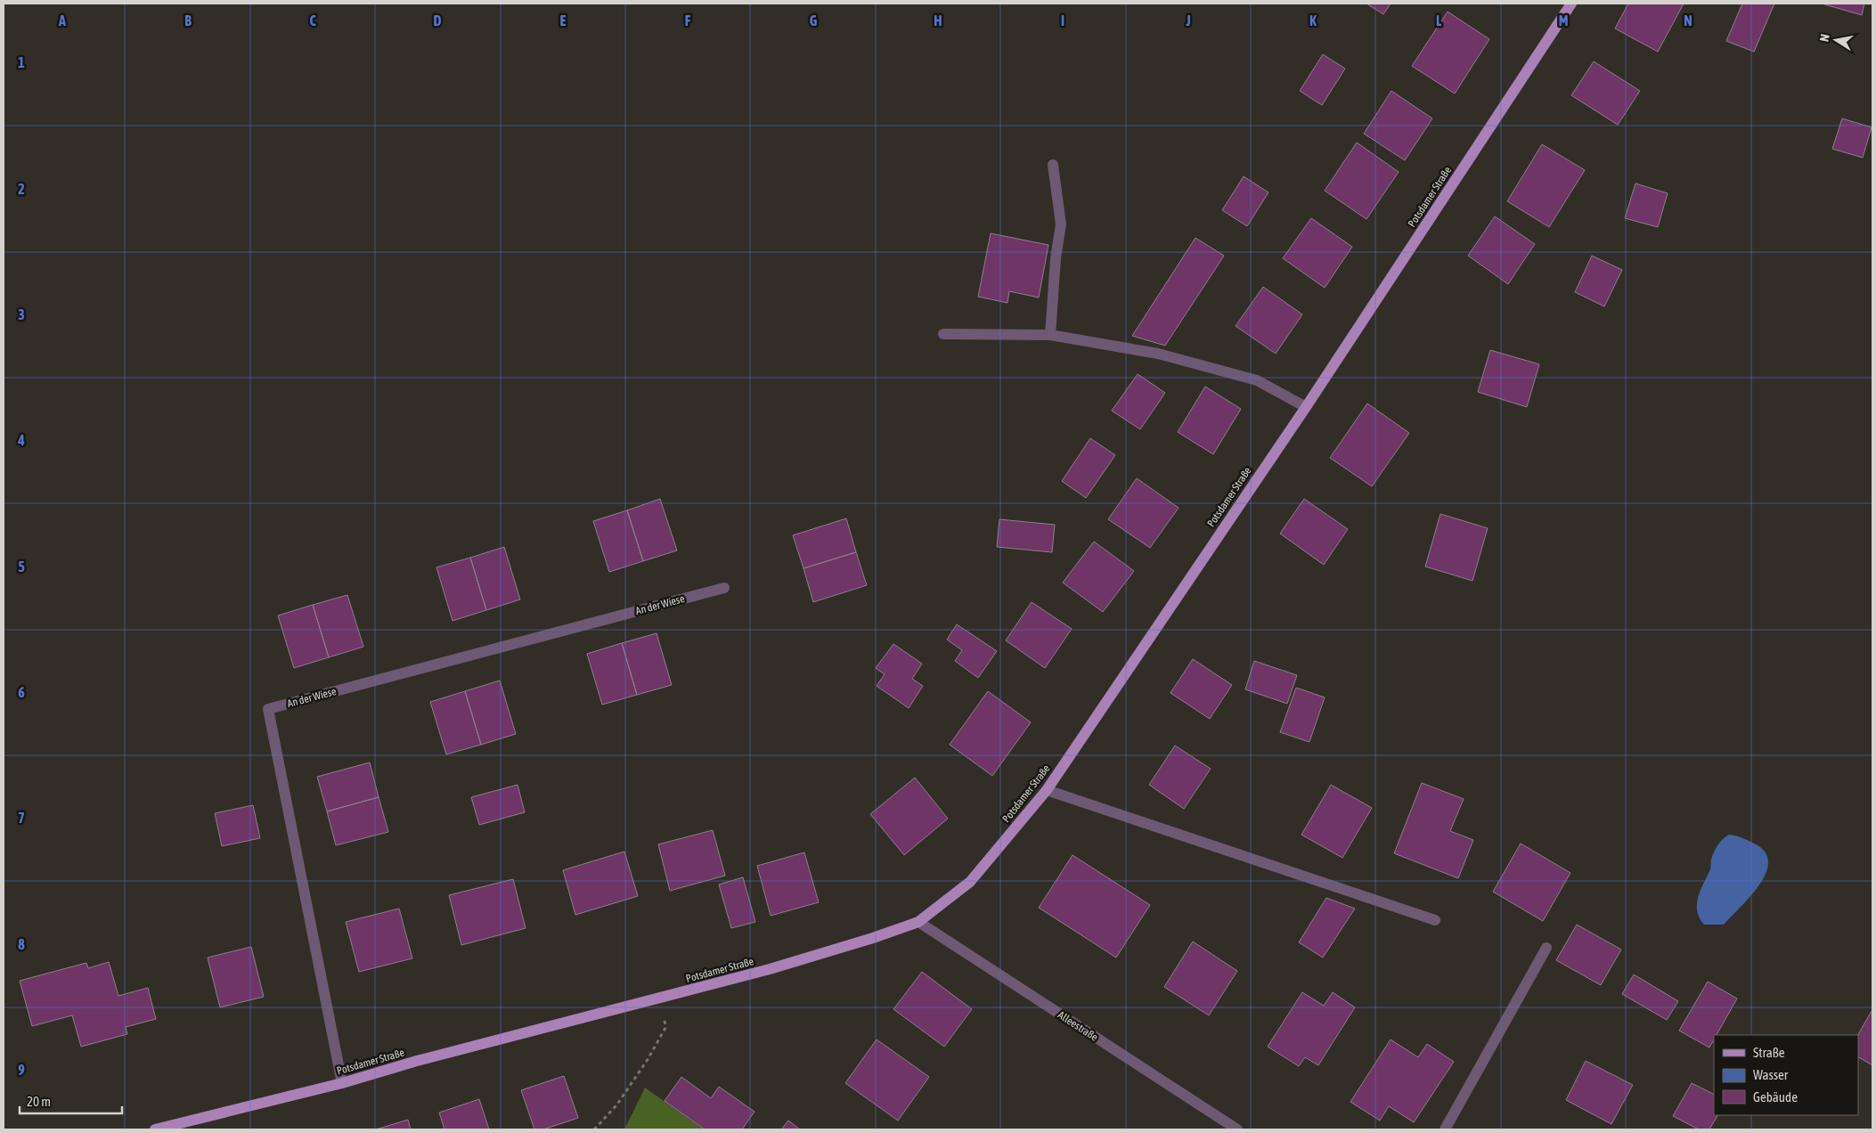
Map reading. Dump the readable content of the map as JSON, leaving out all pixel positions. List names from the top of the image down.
{
  "streets": {
    "main road": ["Potsdamer Straße"],
    "street": ["An der Wiese", "Alleestraße"]
  },
  "crossings": [
    ["Potsdamer Straße", "An der Wiese"],
    ["Potsdamer Straße", "Alleestraße"]
  ],
  "legend": ["Straße", "Wasser", "Gebäude"],
  "scale_bar": "20 m",
  "north": "left",
  "grid": {
    "columns": [
      "A",
      "B",
      "C",
      "D",
      "E",
      "F",
      "G",
      "H",
      "I",
      "J",
      "K",
      "L",
      "M",
      "N"
    ],
    "rows": [
      "1",
      "2",
      "3",
      "4",
      "5",
      "6",
      "7",
      "8",
      "9"
    ]
  }
}
